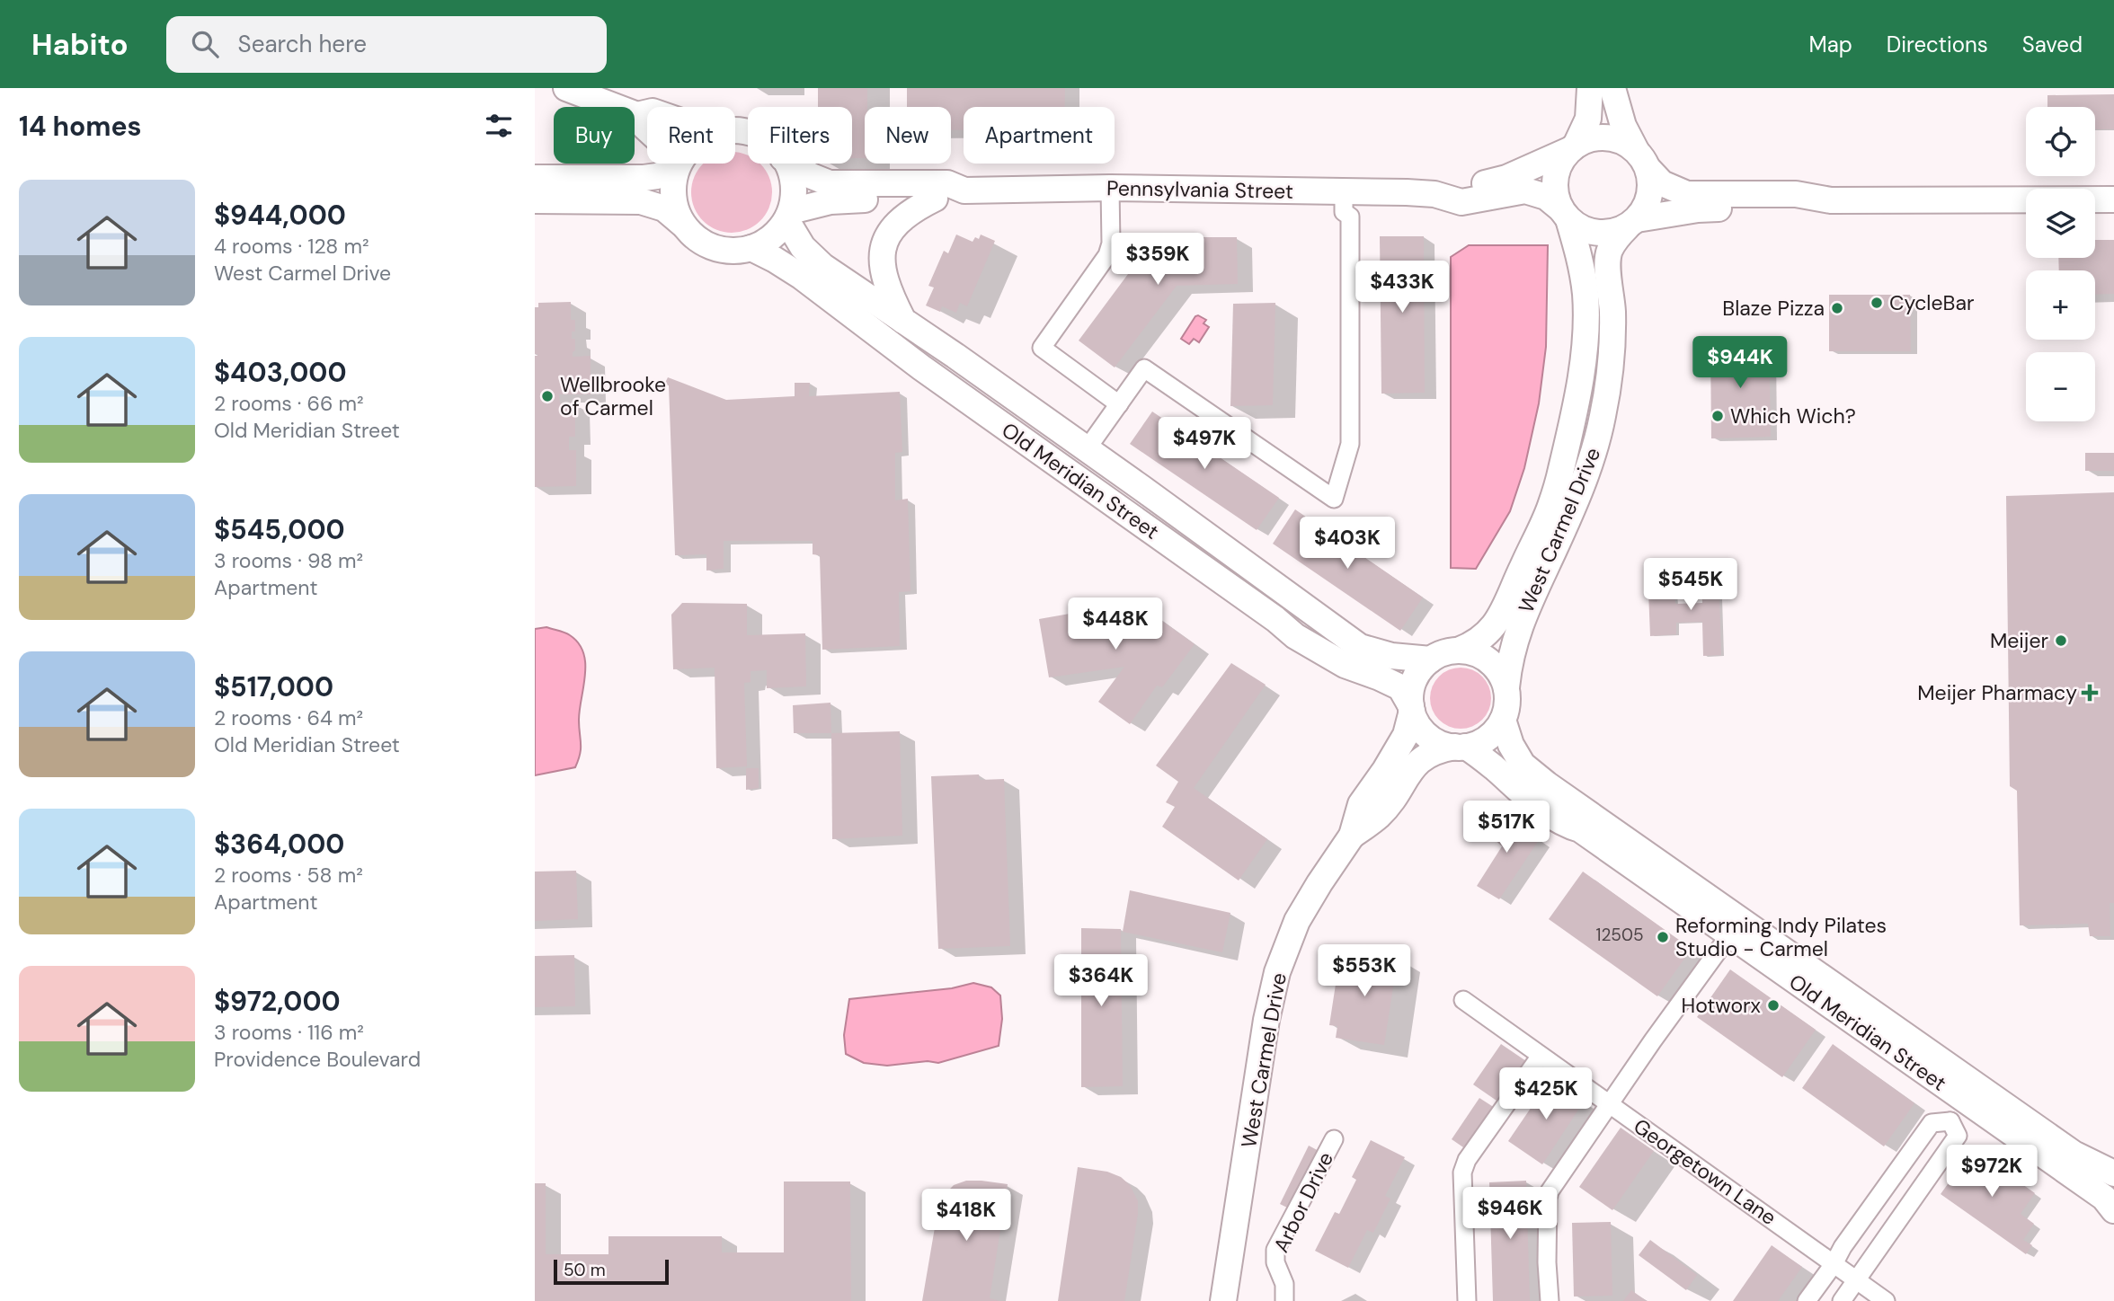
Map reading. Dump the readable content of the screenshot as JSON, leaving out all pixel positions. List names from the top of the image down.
{
  "streets": {
    "main road": ["Pennsylvania Street", "Old Meridian Street", "West Carmel Drive"],
    "street": ["Georgetown Lane", "Arbor Drive"]
  },
  "crossings": [
    ["Pennsylvania Street", "Old Meridian Street"],
    ["Pennsylvania Street", "West Carmel Drive"],
    ["Old Meridian Street", "West Carmel Drive"]
  ],
  "places": {
    "other": [
      "CycleBar",
      "Blaze Pizza",
      "Wellbrooke of Carmel",
      "Which Wich?",
      "Meijer",
      "Reforming Indy Pilates Studio - Carmel",
      "Hotworx"
    ],
    "health": ["Meijer Pharmacy"]
  },
  "house_numbers": ["12505"],
  "scale_bar": "50 m",
  "page": {
    "header": "Habito",
    "search": "Search here",
    "nav": ["Map", "Directions", "Saved"],
    "heading": "14 homes",
    "map_buttons": ["+", "−"],
    "chip": [
      "Buy",
      "Rent",
      "Filters",
      "New",
      "Apartment"
    ],
    "list": [
      {
        "name": "$944,000",
        "note": "4 rooms · 128 m² · West Carmel Drive"
      },
      {
        "name": "$403,000",
        "note": "2 rooms · 66 m² · Old Meridian Street"
      },
      {
        "name": "$545,000",
        "note": "3 rooms · 98 m² · Apartment"
      },
      {
        "name": "$517,000",
        "note": "2 rooms · 64 m² · Old Meridian Street"
      },
      {
        "name": "$364,000",
        "note": "2 rooms · 58 m² · Apartment"
      },
      {
        "name": "$972,000",
        "note": "3 rooms · 116 m² · Providence Boulevard"
      }
    ],
    "price": [
      "$359K",
      "$433K",
      "$944K",
      "$497K",
      "$403K",
      "$545K",
      "$448K",
      "$517K",
      "$553K",
      "$364K",
      "$425K",
      "$972K",
      "$946K",
      "$418K"
    ],
    "scale": "50 m"
  }
}
